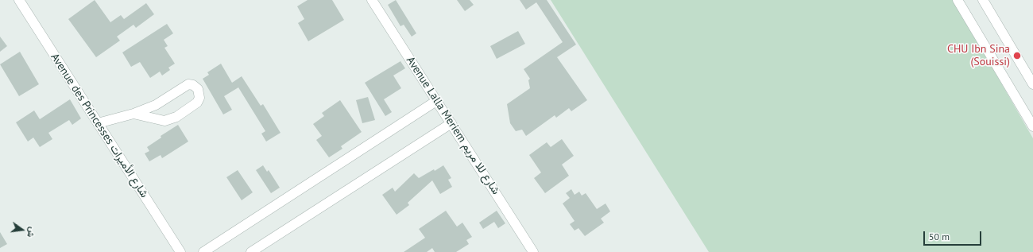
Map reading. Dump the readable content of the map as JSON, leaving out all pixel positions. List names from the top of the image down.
{
  "streets": {
    "street": ["Avenue des Princesses شارع الأميرات", "Avenue Lalla Meriem شارع للا مريم"]
  },
  "places": ["CHU Ibn Sina (Souissi)"],
  "scale_bar": "50 m",
  "north": "right"
}
